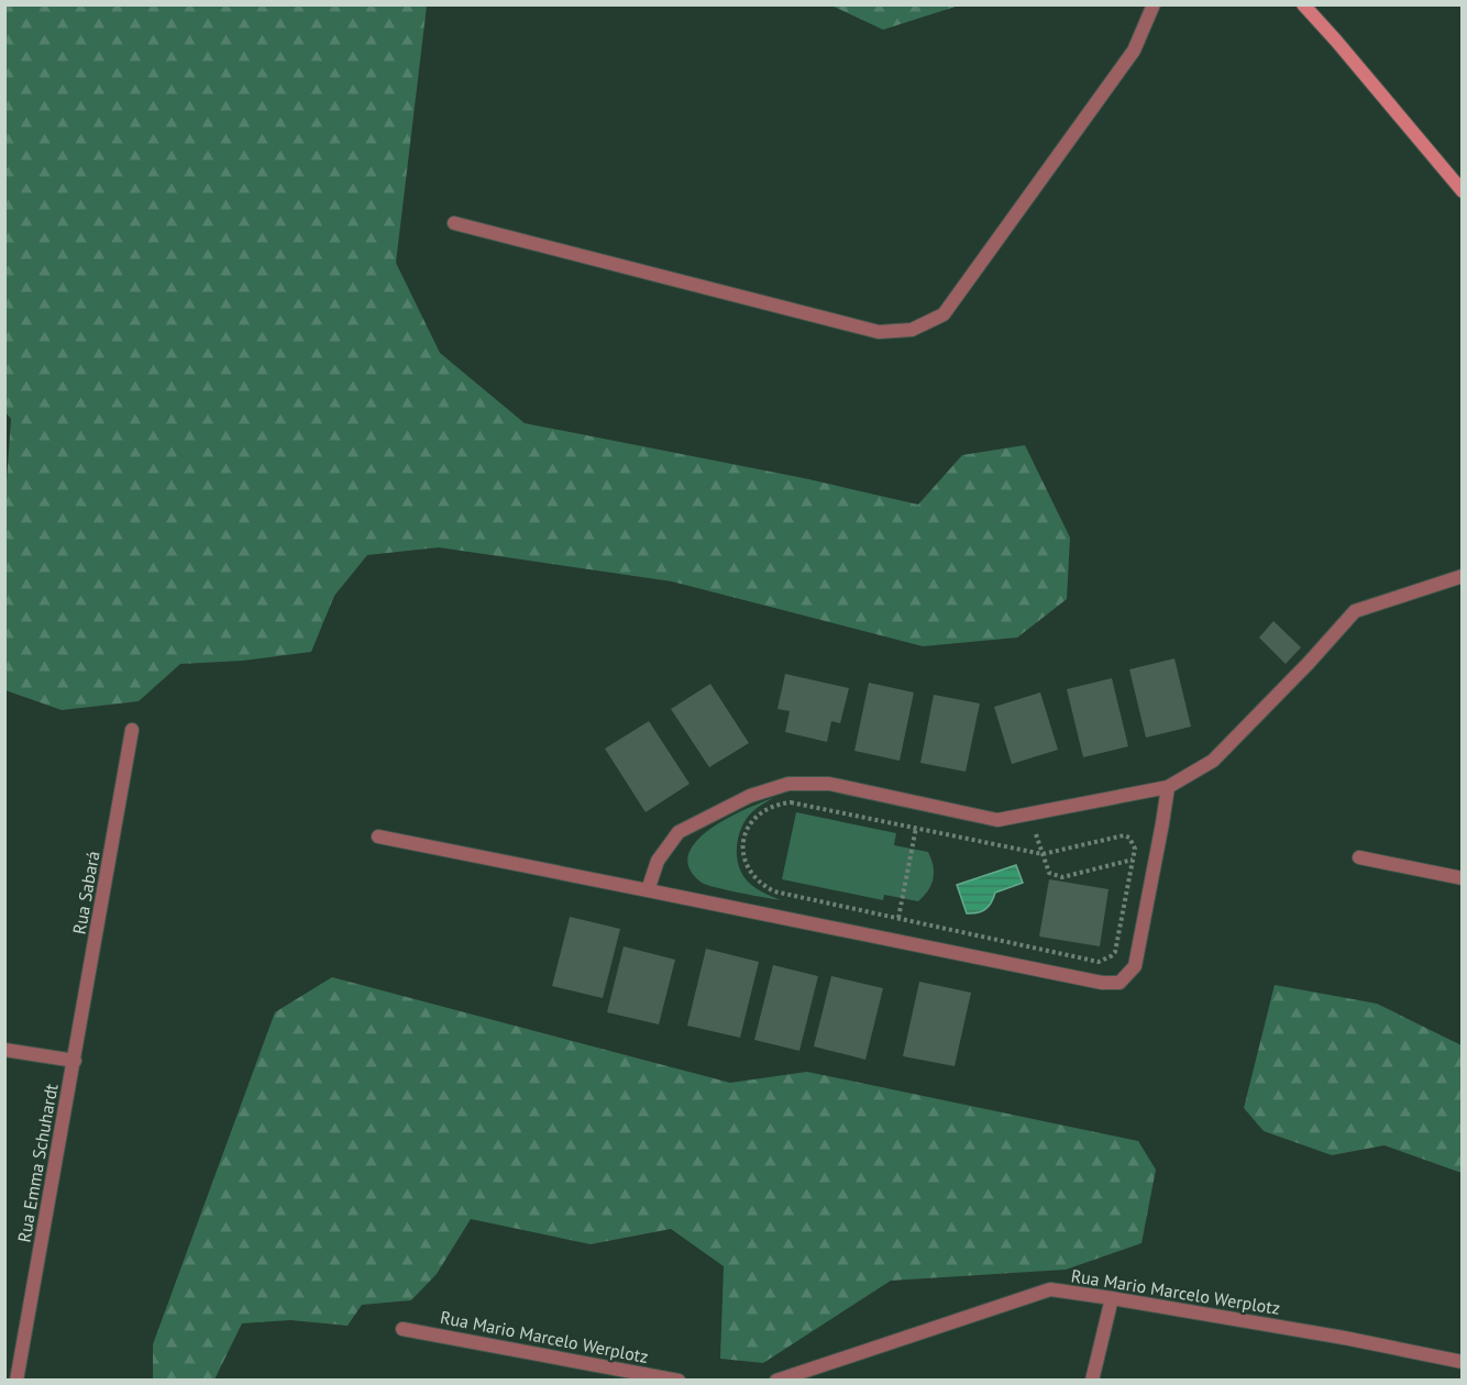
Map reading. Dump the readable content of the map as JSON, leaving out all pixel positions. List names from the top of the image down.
{
  "streets": {
    "street": ["Rua Sabará", "Rua Emma Schuhardt", "Rua Mario Marcelo Werplotz"]
  },
  "crossings": [
    ["Rua Sabará", "Rua Emma Schuhardt"]
  ]
}
